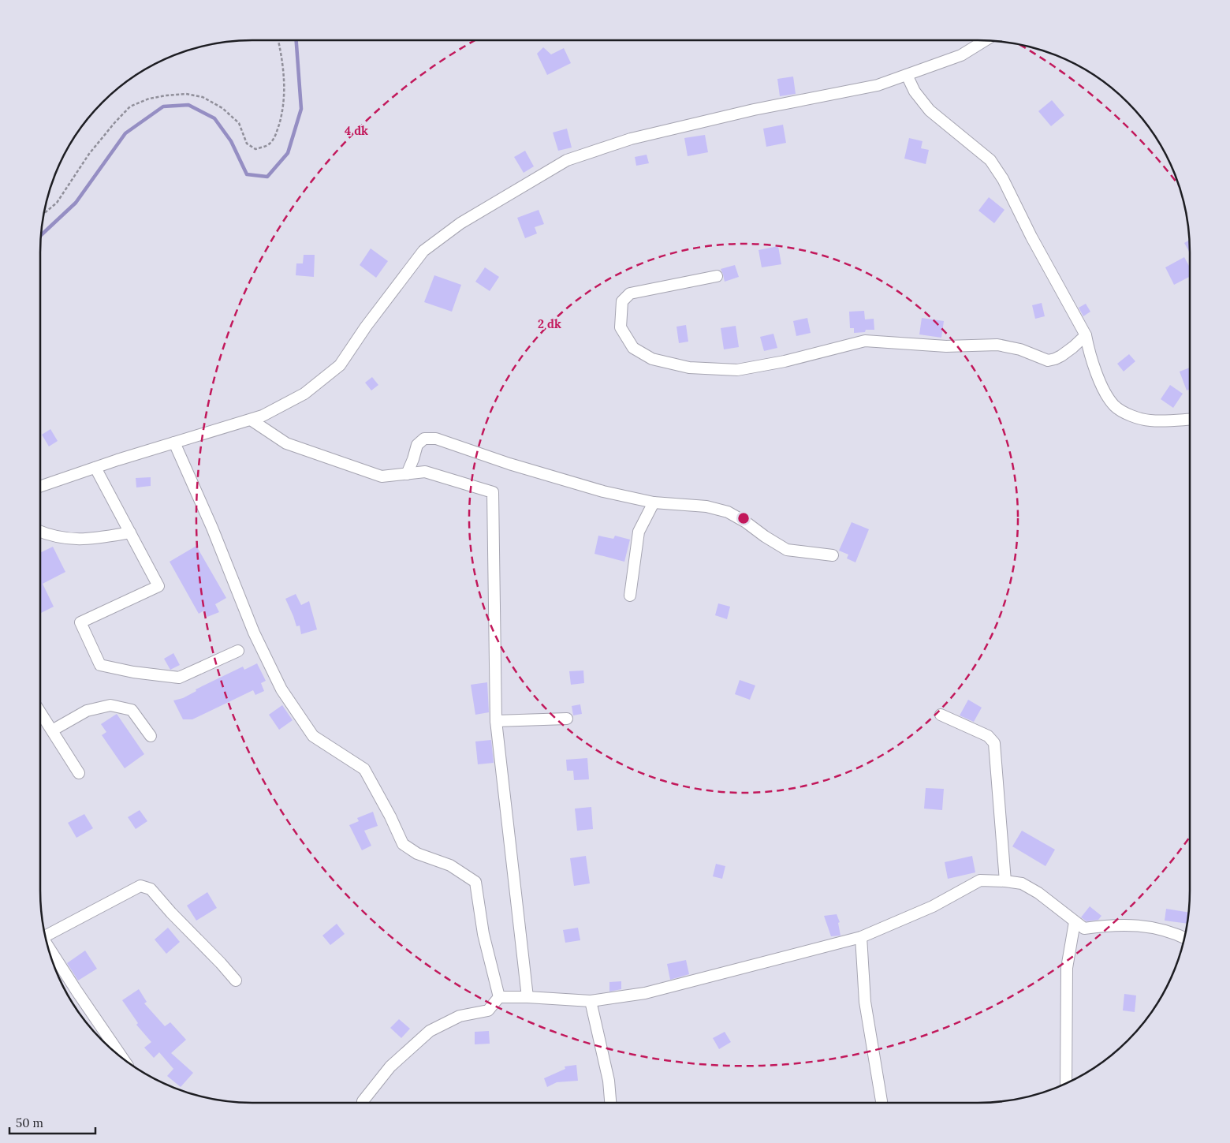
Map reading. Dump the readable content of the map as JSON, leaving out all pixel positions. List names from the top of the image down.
{
  "scale_bar": "50 m",
  "rings": ["4 dk", "2 dk"]
}
